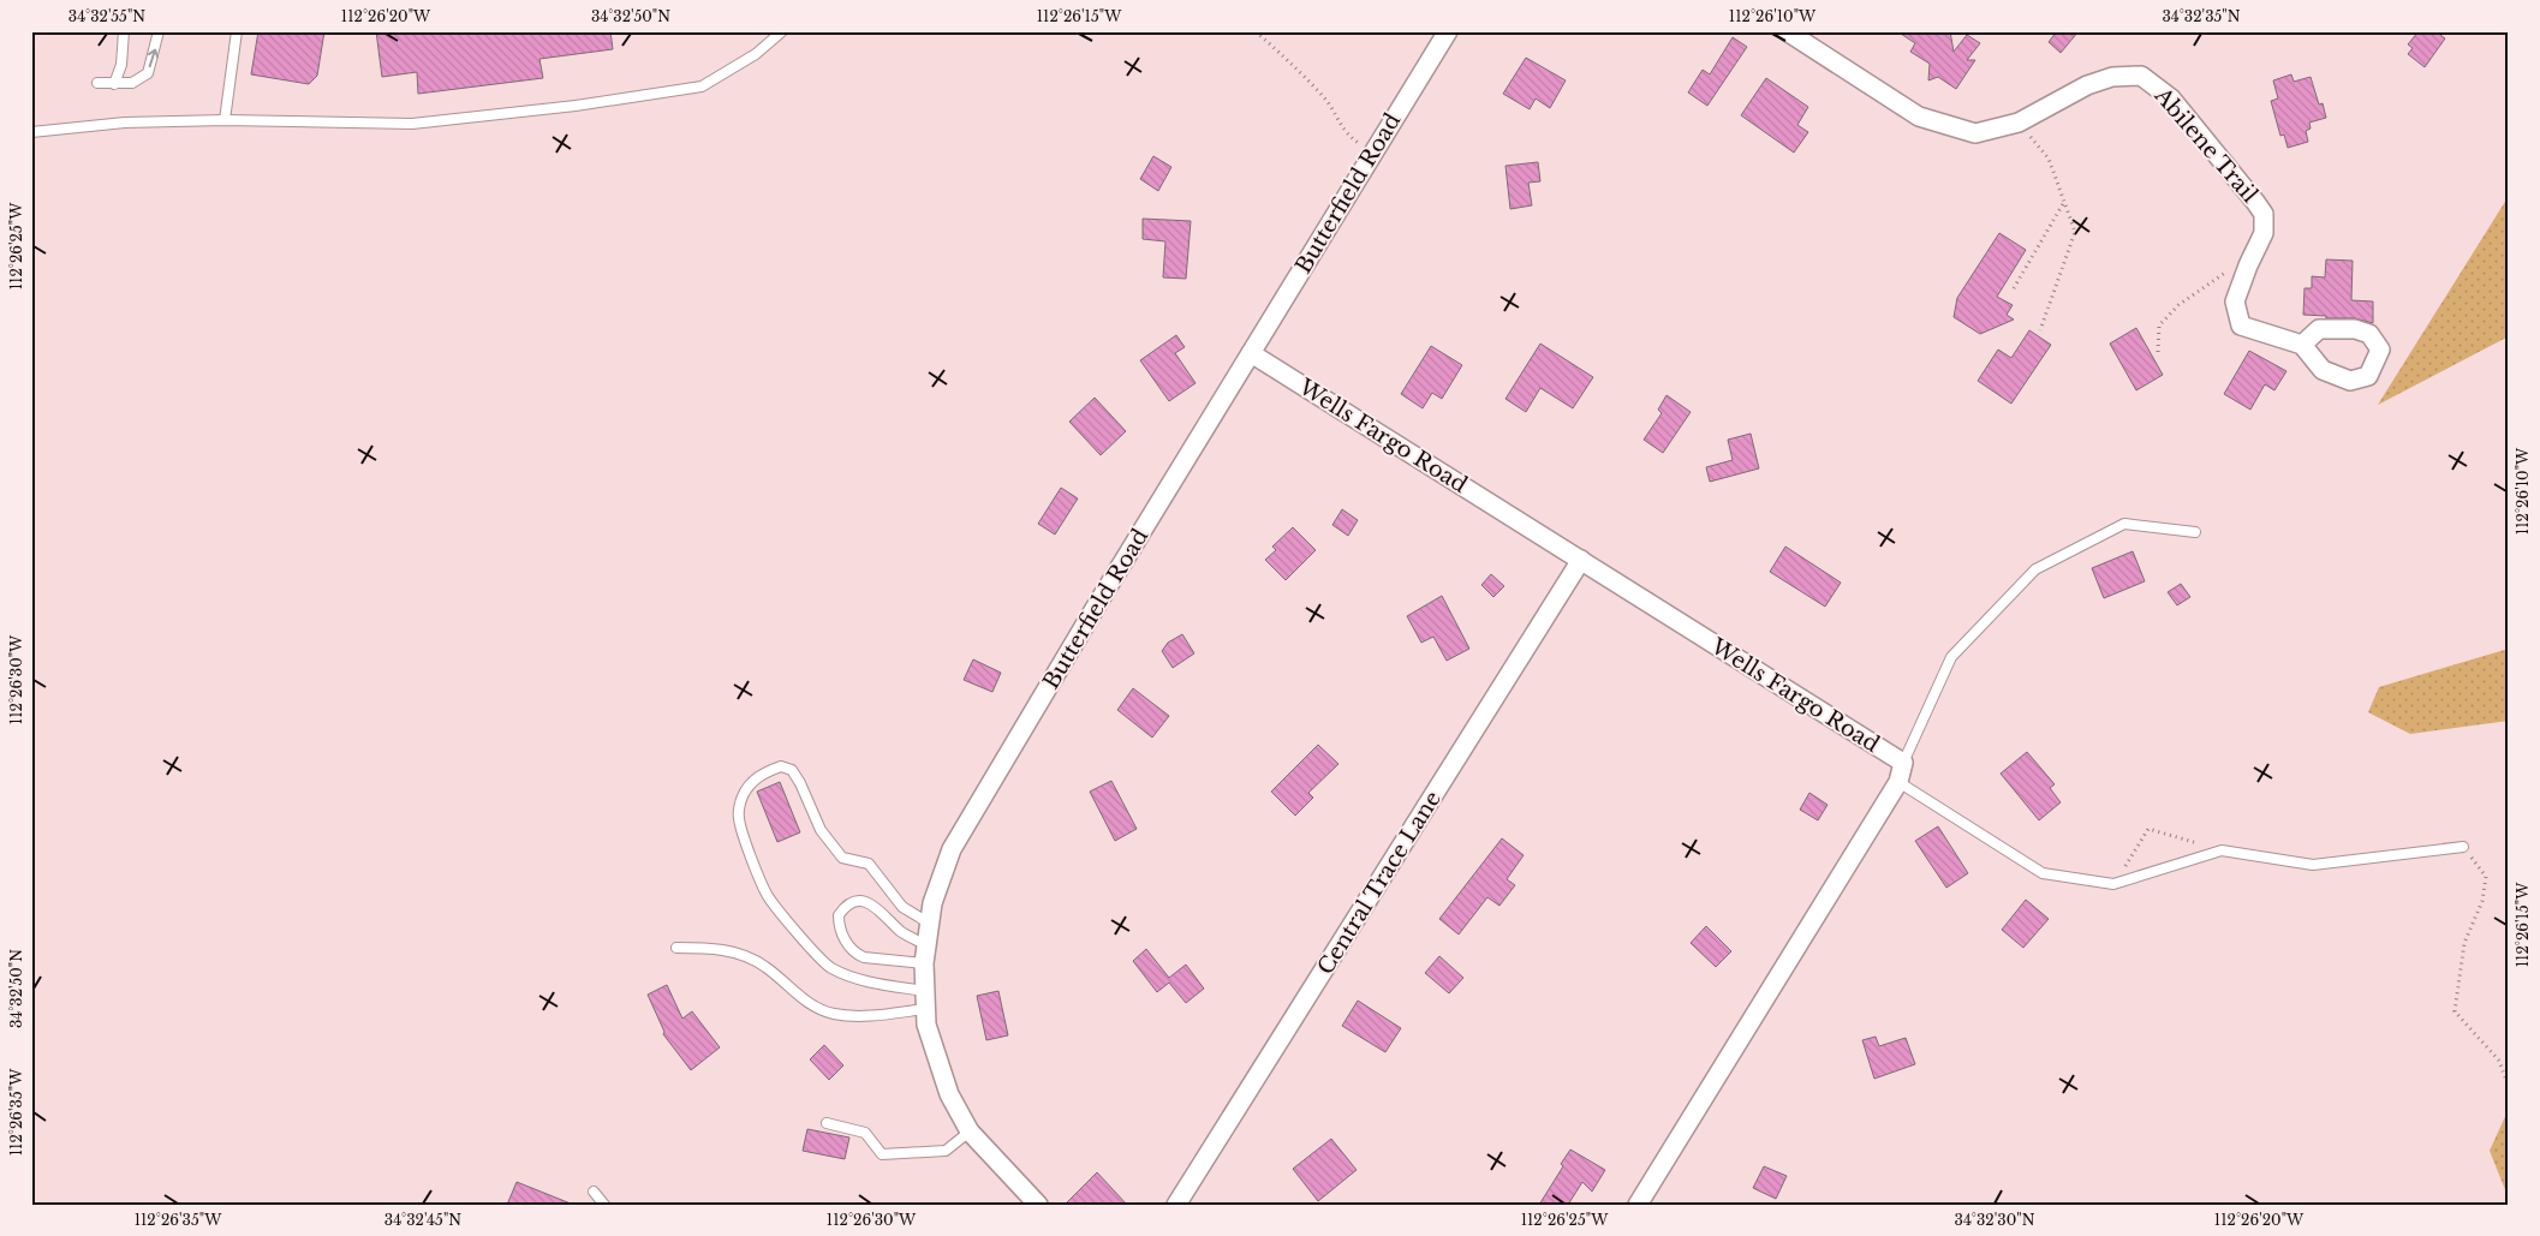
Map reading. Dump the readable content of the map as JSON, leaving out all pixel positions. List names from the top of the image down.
{
  "streets": {
    "street": [
      "Abilene Trail",
      "Butterfield Road",
      "Wells Fargo Road",
      "Central Trace Lane"
    ]
  },
  "crossings": [
    ["Butterfield Road", "Wells Fargo Road"],
    ["Wells Fargo Road", "Central Trace Lane"]
  ],
  "coordinates": [
    "34°32'55\"N",
    "112°26'20\"W",
    "34°32'50\"N",
    "112°26'15\"W",
    "112°26'10\"W",
    "34°32'35\"N",
    "112°26'25\"W",
    "112°26'30\"W",
    "112°26'35\"W",
    "34°32'45\"N",
    "34°32'30\"N"
  ]
}
